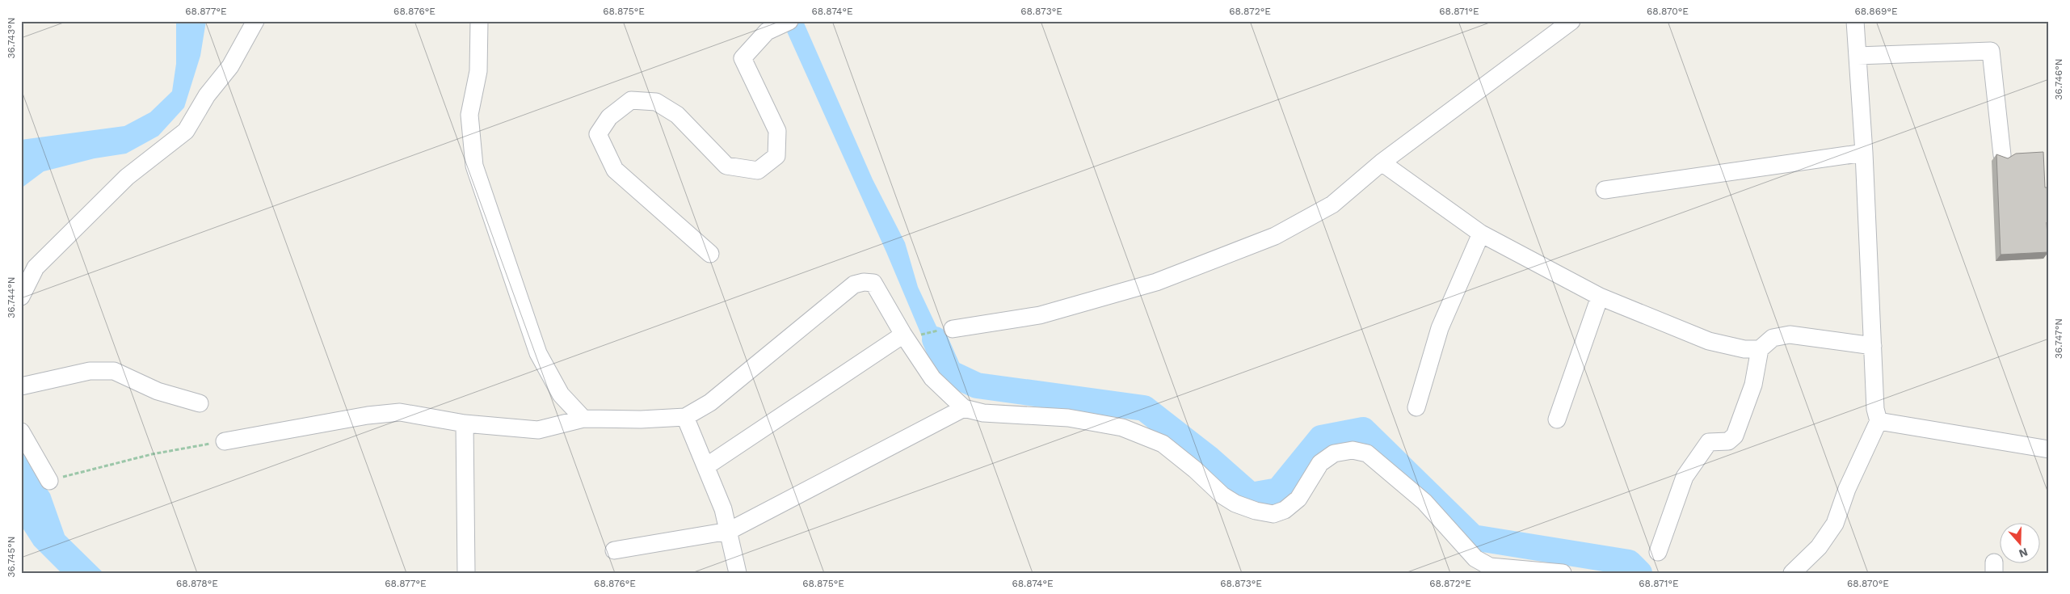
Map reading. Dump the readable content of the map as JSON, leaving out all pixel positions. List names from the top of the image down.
{
  "north": "bottom",
  "coordinates": [
    "68.877°E",
    "68.876°E",
    "68.875°E",
    "68.874°E",
    "68.873°E",
    "68.872°E",
    "68.871°E",
    "68.870°E",
    "68.869°E",
    "36.743°N",
    "36.746°N",
    "36.744°N",
    "36.747°N",
    "36.745°N",
    "68.878°E"
  ]
}
